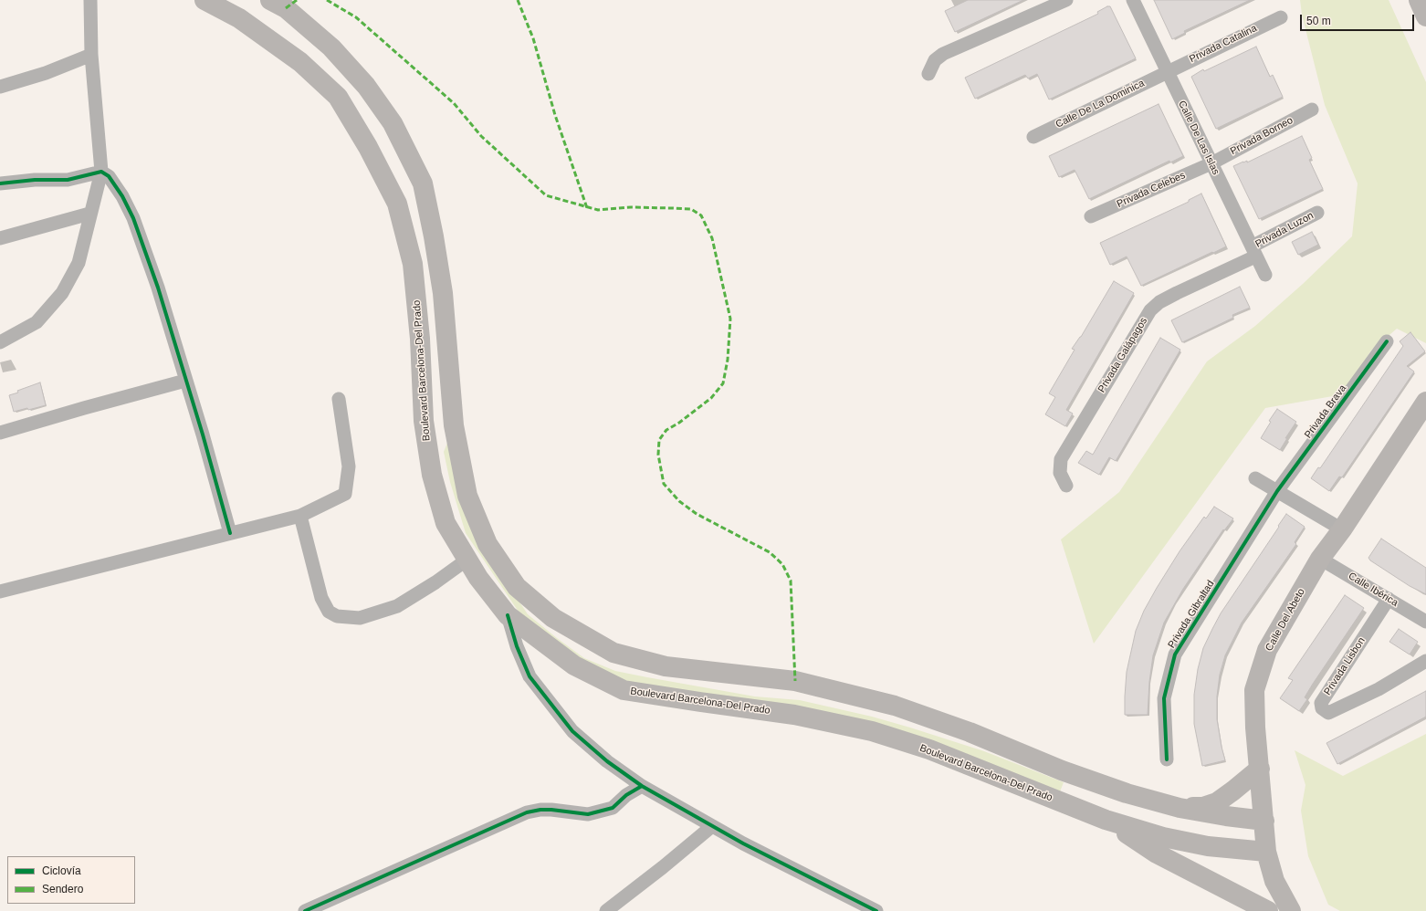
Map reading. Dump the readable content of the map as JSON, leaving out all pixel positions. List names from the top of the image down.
{
  "streets": {
    "main road": ["Boulevard Barcelona-Del Prado", "Calle Del Abeto"],
    "street": [
      "Privada Catalina",
      "Calle De La Dominica",
      "Privada Borneo",
      "Calle De Las Islas",
      "Privada Celebes",
      "Privada Luzon",
      "Privada Galápagos",
      "Privada Brava",
      "Calle Ibérica",
      "Privada Gibraltad",
      "Privada Lisbon"
    ]
  },
  "crossings": [
    ["Privada Catalina", "Calle De La Dominica"],
    ["Privada Catalina", "Calle De Las Islas"],
    ["Calle De La Dominica", "Calle De Las Islas"],
    ["Privada Borneo", "Calle De Las Islas"],
    ["Privada Borneo", "Privada Celebes"],
    ["Calle De Las Islas", "Privada Celebes"],
    ["Calle De Las Islas", "Privada Luzon"],
    ["Calle De Las Islas", "Privada Galápagos"],
    ["Privada Luzon", "Privada Galápagos"],
    ["Boulevard Barcelona-Del Prado", "Calle Del Abeto"],
    ["Privada Brava", "Privada Gibraltad"],
    ["Calle Ibérica", "Calle Del Abeto"],
    ["Calle Ibérica", "Privada Lisbon"]
  ],
  "legend": ["Ciclovía", "Sendero"],
  "scale_bar": "50 m"
}
